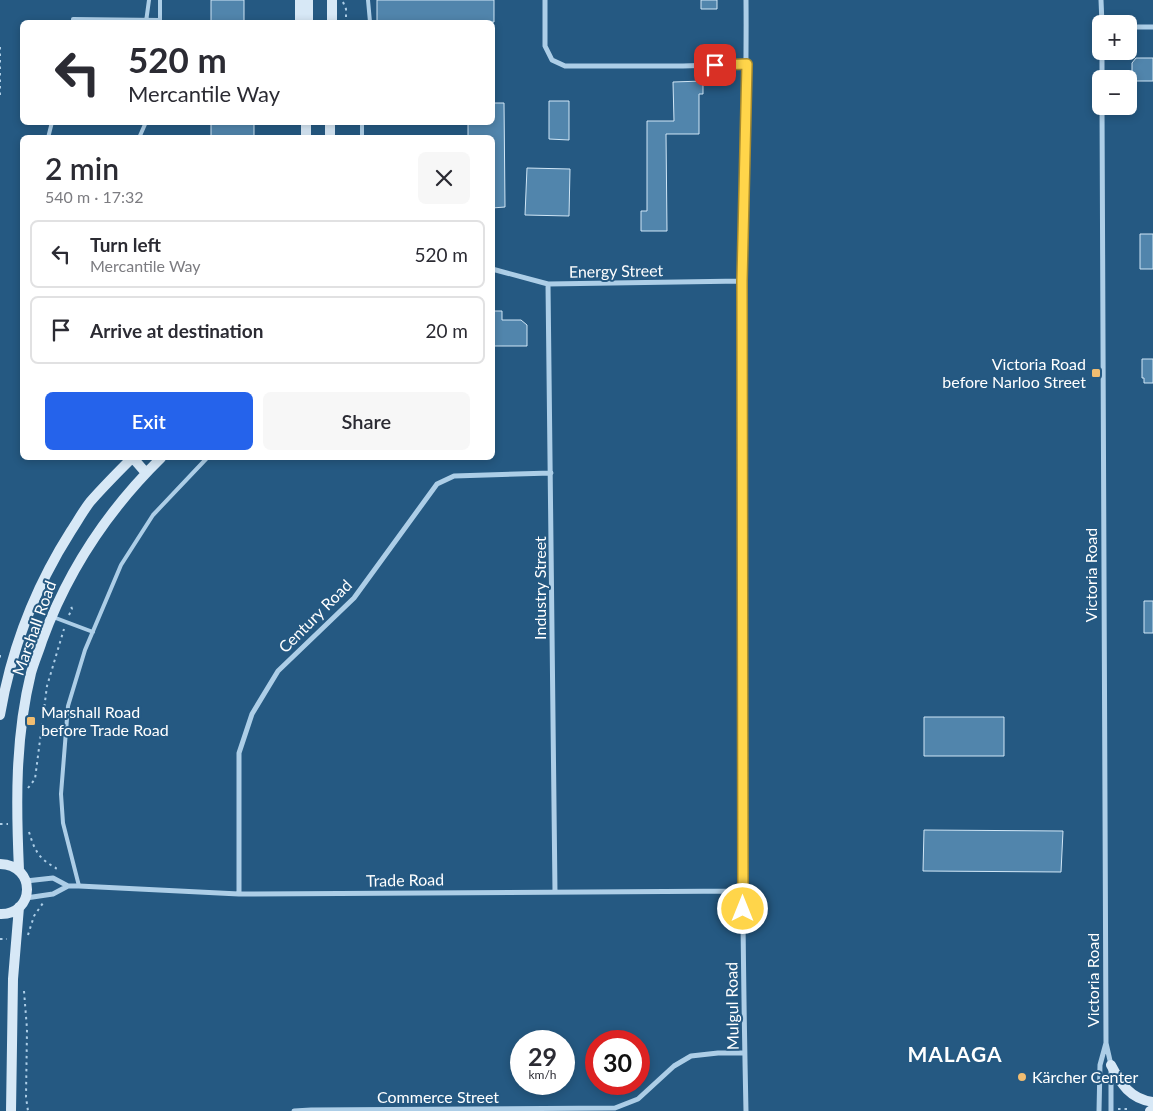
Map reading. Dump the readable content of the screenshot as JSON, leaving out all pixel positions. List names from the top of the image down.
{
  "streets": {
    "main road": ["Marshall Road"],
    "street": [
      "Energy Street",
      "Victoria Road",
      "Industry Street",
      "Century Road",
      "Trade Road",
      "Mulgul Road",
      "Commerce Street"
    ]
  },
  "crossings": [
    ["Energy Street", "Industry Street"],
    ["Energy Street", "Mulgul Road"],
    ["Industry Street", "Century Road"],
    ["Industry Street", "Trade Road"],
    ["Century Road", "Trade Road"],
    ["Trade Road", "Mulgul Road"],
    ["Mulgul Road", "Commerce Street"]
  ],
  "districts": ["MALAGA"],
  "places": {
    "transit": ["Victoria Road before Narloo Street", "Marshall Road before Trade Road"],
    "other": ["Kärcher Center"]
  },
  "page": {
    "map_buttons": ["+", "−"],
    "turn": ["520 m", "Mercantile Way"],
    "heading": ["2 min", "540 m · 17:32"],
    "list": [
      {
        "name": "Turn left",
        "note": "Mercantile Way",
        "value": "520 m"
      },
      {
        "name": "Arrive at destination",
        "value": "20 m"
      }
    ],
    "buttons": ["Exit", "Share"],
    "speed": "29 km/h",
    "limit": "30"
  }
}
